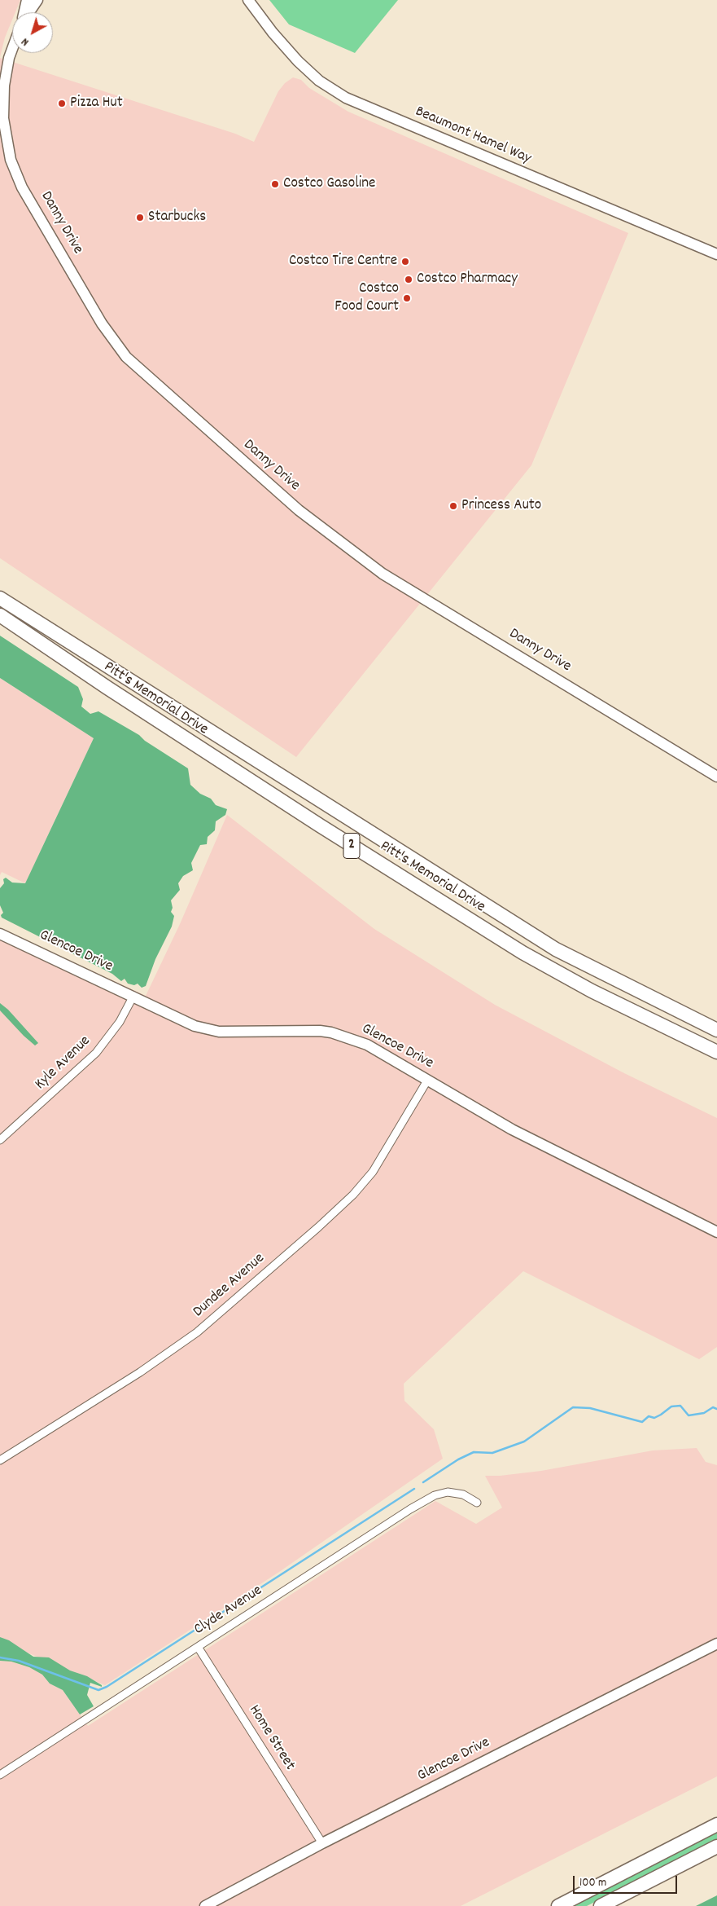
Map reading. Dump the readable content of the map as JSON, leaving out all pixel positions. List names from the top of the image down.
{
  "streets": {
    "highway": ["Pitt's Memorial Drive", "2"],
    "street": [
      "Beaumont Hamel Way",
      "Danny Drive",
      "Glencoe Drive",
      "Kyle Avenue",
      "Dundee Avenue",
      "Clyde Avenue",
      "Home Street"
    ]
  },
  "crossings": [
    ["Glencoe Drive", "Kyle Avenue"],
    ["Glencoe Drive", "Dundee Avenue"],
    ["Glencoe Drive", "Home Street"],
    ["Clyde Avenue", "Home Street"]
  ],
  "places": [
    "Pizza Hut",
    "Costco Gasoline",
    "Starbucks",
    "Costco Tire Centre",
    "Costco Pharmacy",
    "Costco Food Court",
    "Princess Auto"
  ],
  "scale_bar": "100 m",
  "north": "bottom left"
}
